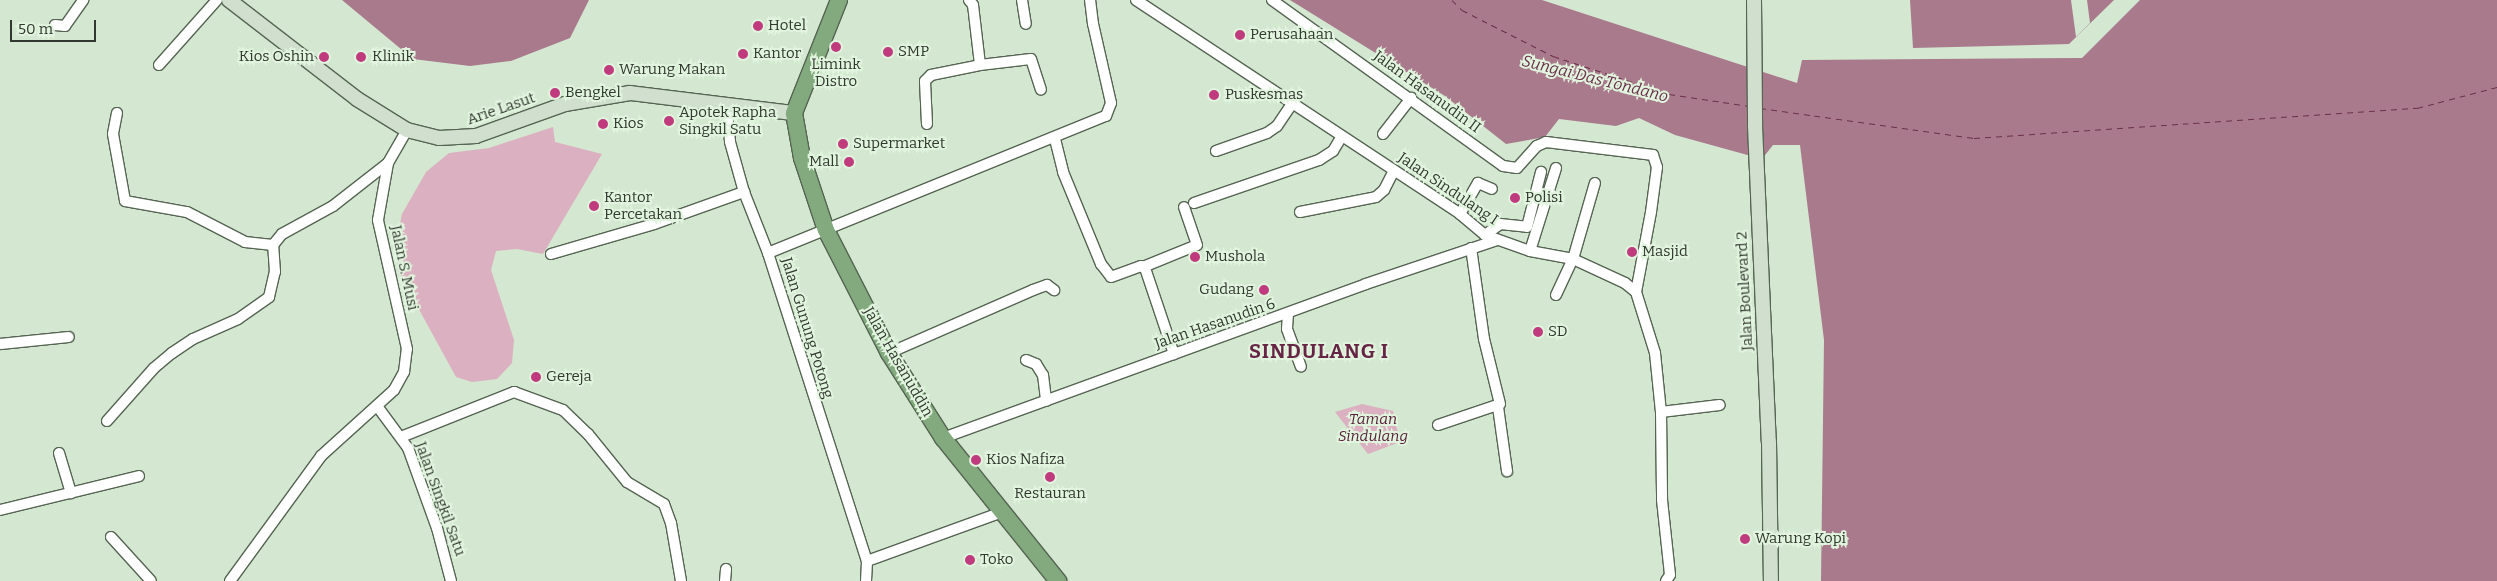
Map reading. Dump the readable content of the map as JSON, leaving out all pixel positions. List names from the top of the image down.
{
  "streets": {
    "highway": ["Jalan Hasanuddin"],
    "main road": ["Arie Lasut", "Jalan Boulevard 2"],
    "street": [
      "Jalan Hasanudin II",
      "Jalan Sindulang I",
      "Jalan S. Musi",
      "Jalan Hasanudin 6",
      "Jalan Gunung Potong",
      "Jalan Singkil Satu"
    ]
  },
  "crossings": [
    ["Jalan Hasanudin II", "Jalan Sindulang I"],
    ["Arie Lasut", "Jalan S. Musi"],
    ["Arie Lasut", "Jalan Gunung Potong"],
    ["Arie Lasut", "Jalan Hasanuddin"],
    ["Jalan Sindulang I", "Jalan Hasanudin 6"],
    ["Jalan S. Musi", "Jalan Singkil Satu"],
    ["Jalan Hasanudin 6", "Jalan Hasanuddin"]
  ],
  "districts": ["SINDULANG I"],
  "water": ["Sungai Das Tondano"],
  "parks": ["Taman Sindulang"],
  "places": [
    "Hotel",
    "Perusahaan",
    "Limink Distro",
    "SMP",
    "Kantor",
    "Kios Oshin",
    "Klinik",
    "Warung Makan",
    "Bengkel",
    "Puskesmas",
    "Apotek Rapha Singkil Satu",
    "Kios",
    "Supermarket",
    "Mall",
    "Polisi",
    "Kantor Percetakan",
    "Masjid",
    "Mushola",
    "Gudang",
    "SD",
    "Gereja",
    "Kios Nafiza",
    "Restauran",
    "Warung Kopi",
    "Toko"
  ],
  "scale_bar": "50 m"
}
